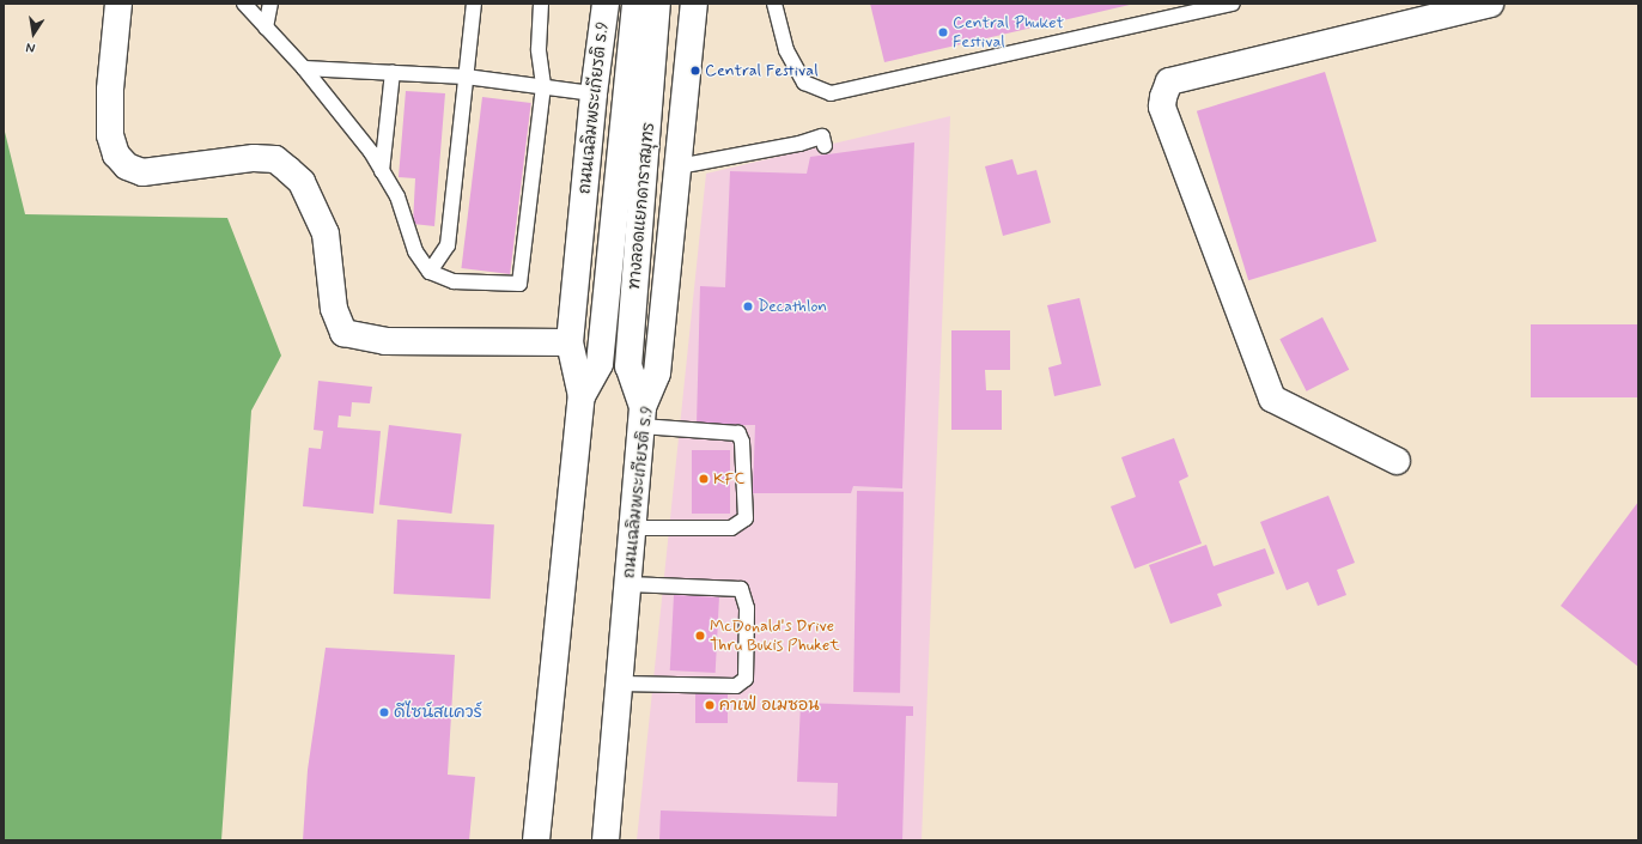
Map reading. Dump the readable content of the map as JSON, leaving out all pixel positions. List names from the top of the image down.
{
  "streets": {
    "main road": ["ถนนเฉลิมพระเกียรติ ร.9", "ทางลอดแยกดาราสมุทร"]
  },
  "crossings": [
    ["ถนนเฉลิมพระเกียรติ ร.9", "ทางลอดแยกดาราสมุทร"]
  ],
  "places": [
    "Central Phuket Festival",
    "Central Festival",
    "Decathlon",
    "KFC",
    "McDonald's Drive Thru Bukis Phuket",
    "คาเฟ่ อเมซอน",
    "ดีไซน์สแควร์"
  ],
  "north": "bottom"
}
